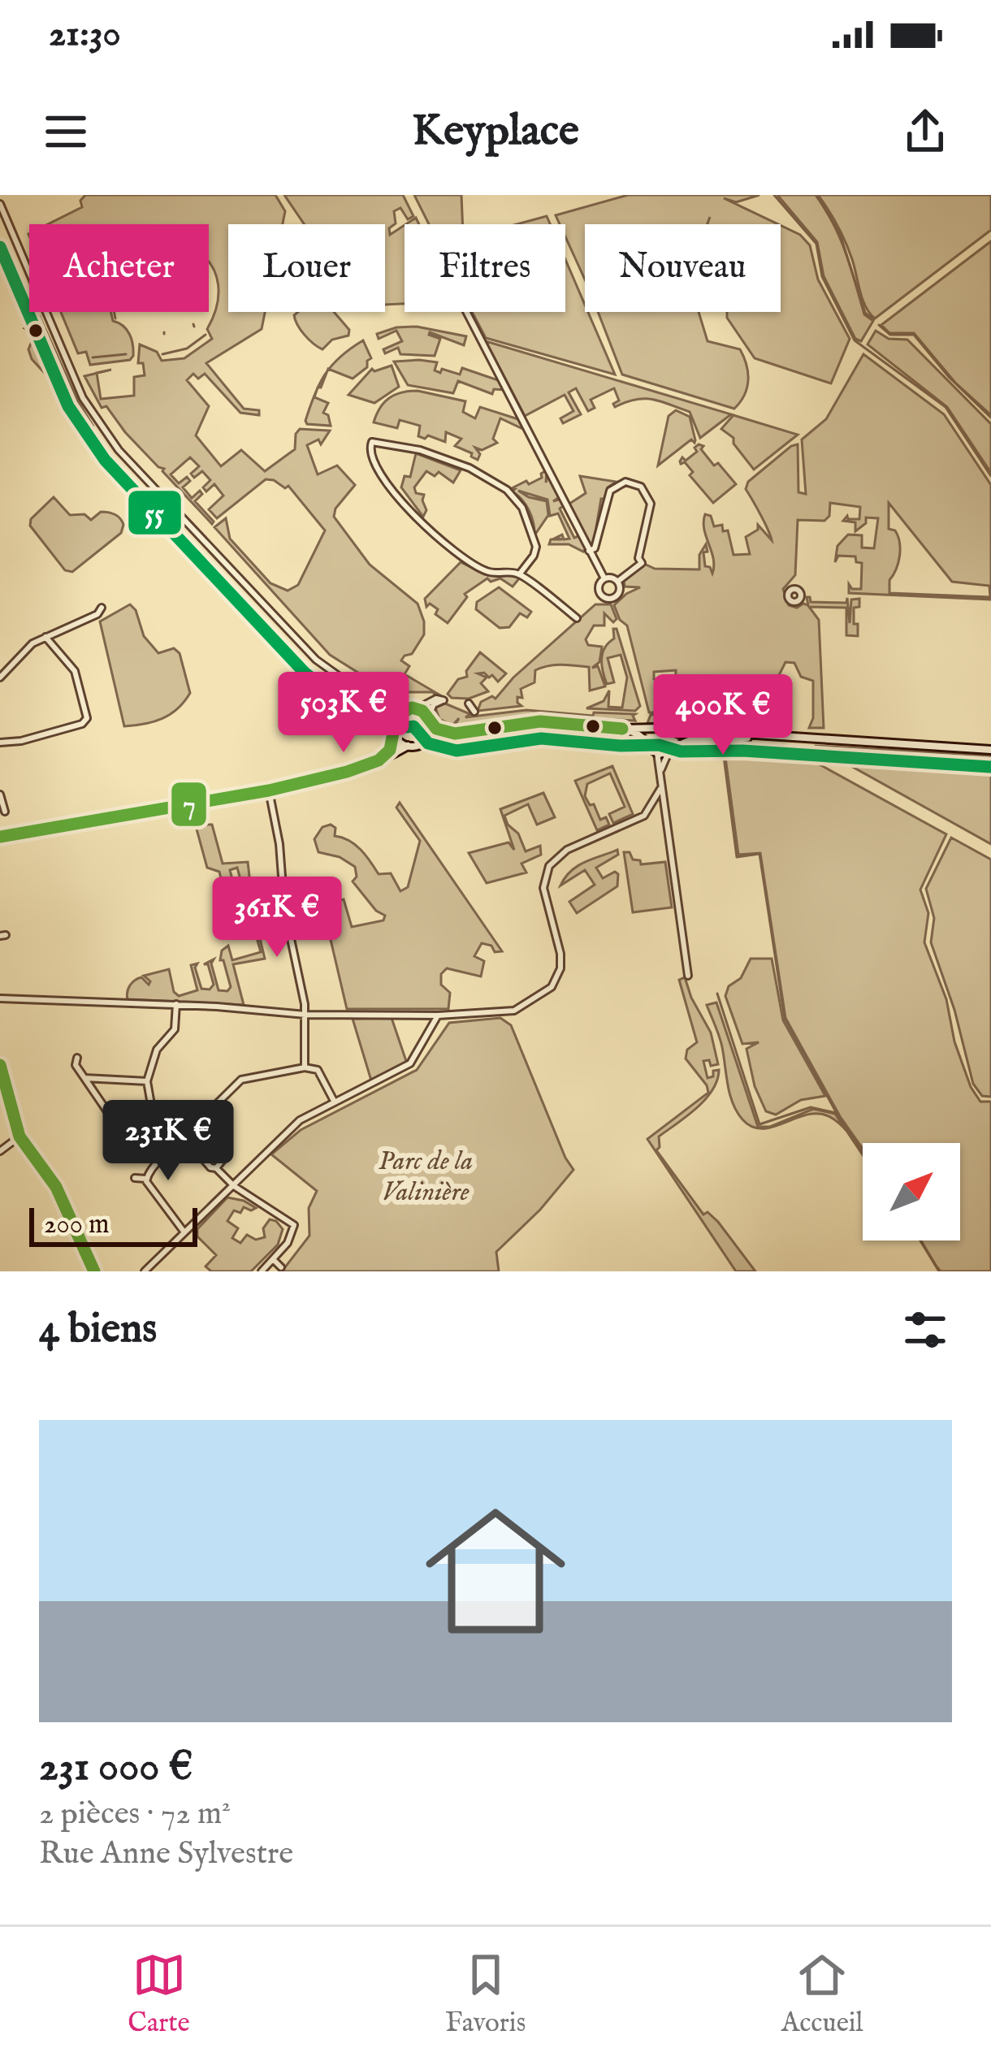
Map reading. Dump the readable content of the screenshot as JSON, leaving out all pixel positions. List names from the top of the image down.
{
  "parks": ["Parc de la Valinière"],
  "lines": ["transit line 55", "transit line 7"],
  "scale_bar": "200 m",
  "north": "top right",
  "page": {
    "status": "21:30",
    "header": "Keyplace",
    "chip": [
      "Acheter",
      "Louer",
      "Filtres",
      "Nouveau"
    ],
    "price": [
      "503K €",
      "400K €",
      "361K €",
      "231K €"
    ],
    "scale": "200 m",
    "heading": "4 biens",
    "list": [
      {
        "name": "231 000 €",
        "note": "2 pièces · 72 m² · Rue Anne Sylvestre"
      }
    ],
    "tabs": ["Carte", "Favoris", "Accueil"]
  }
}
